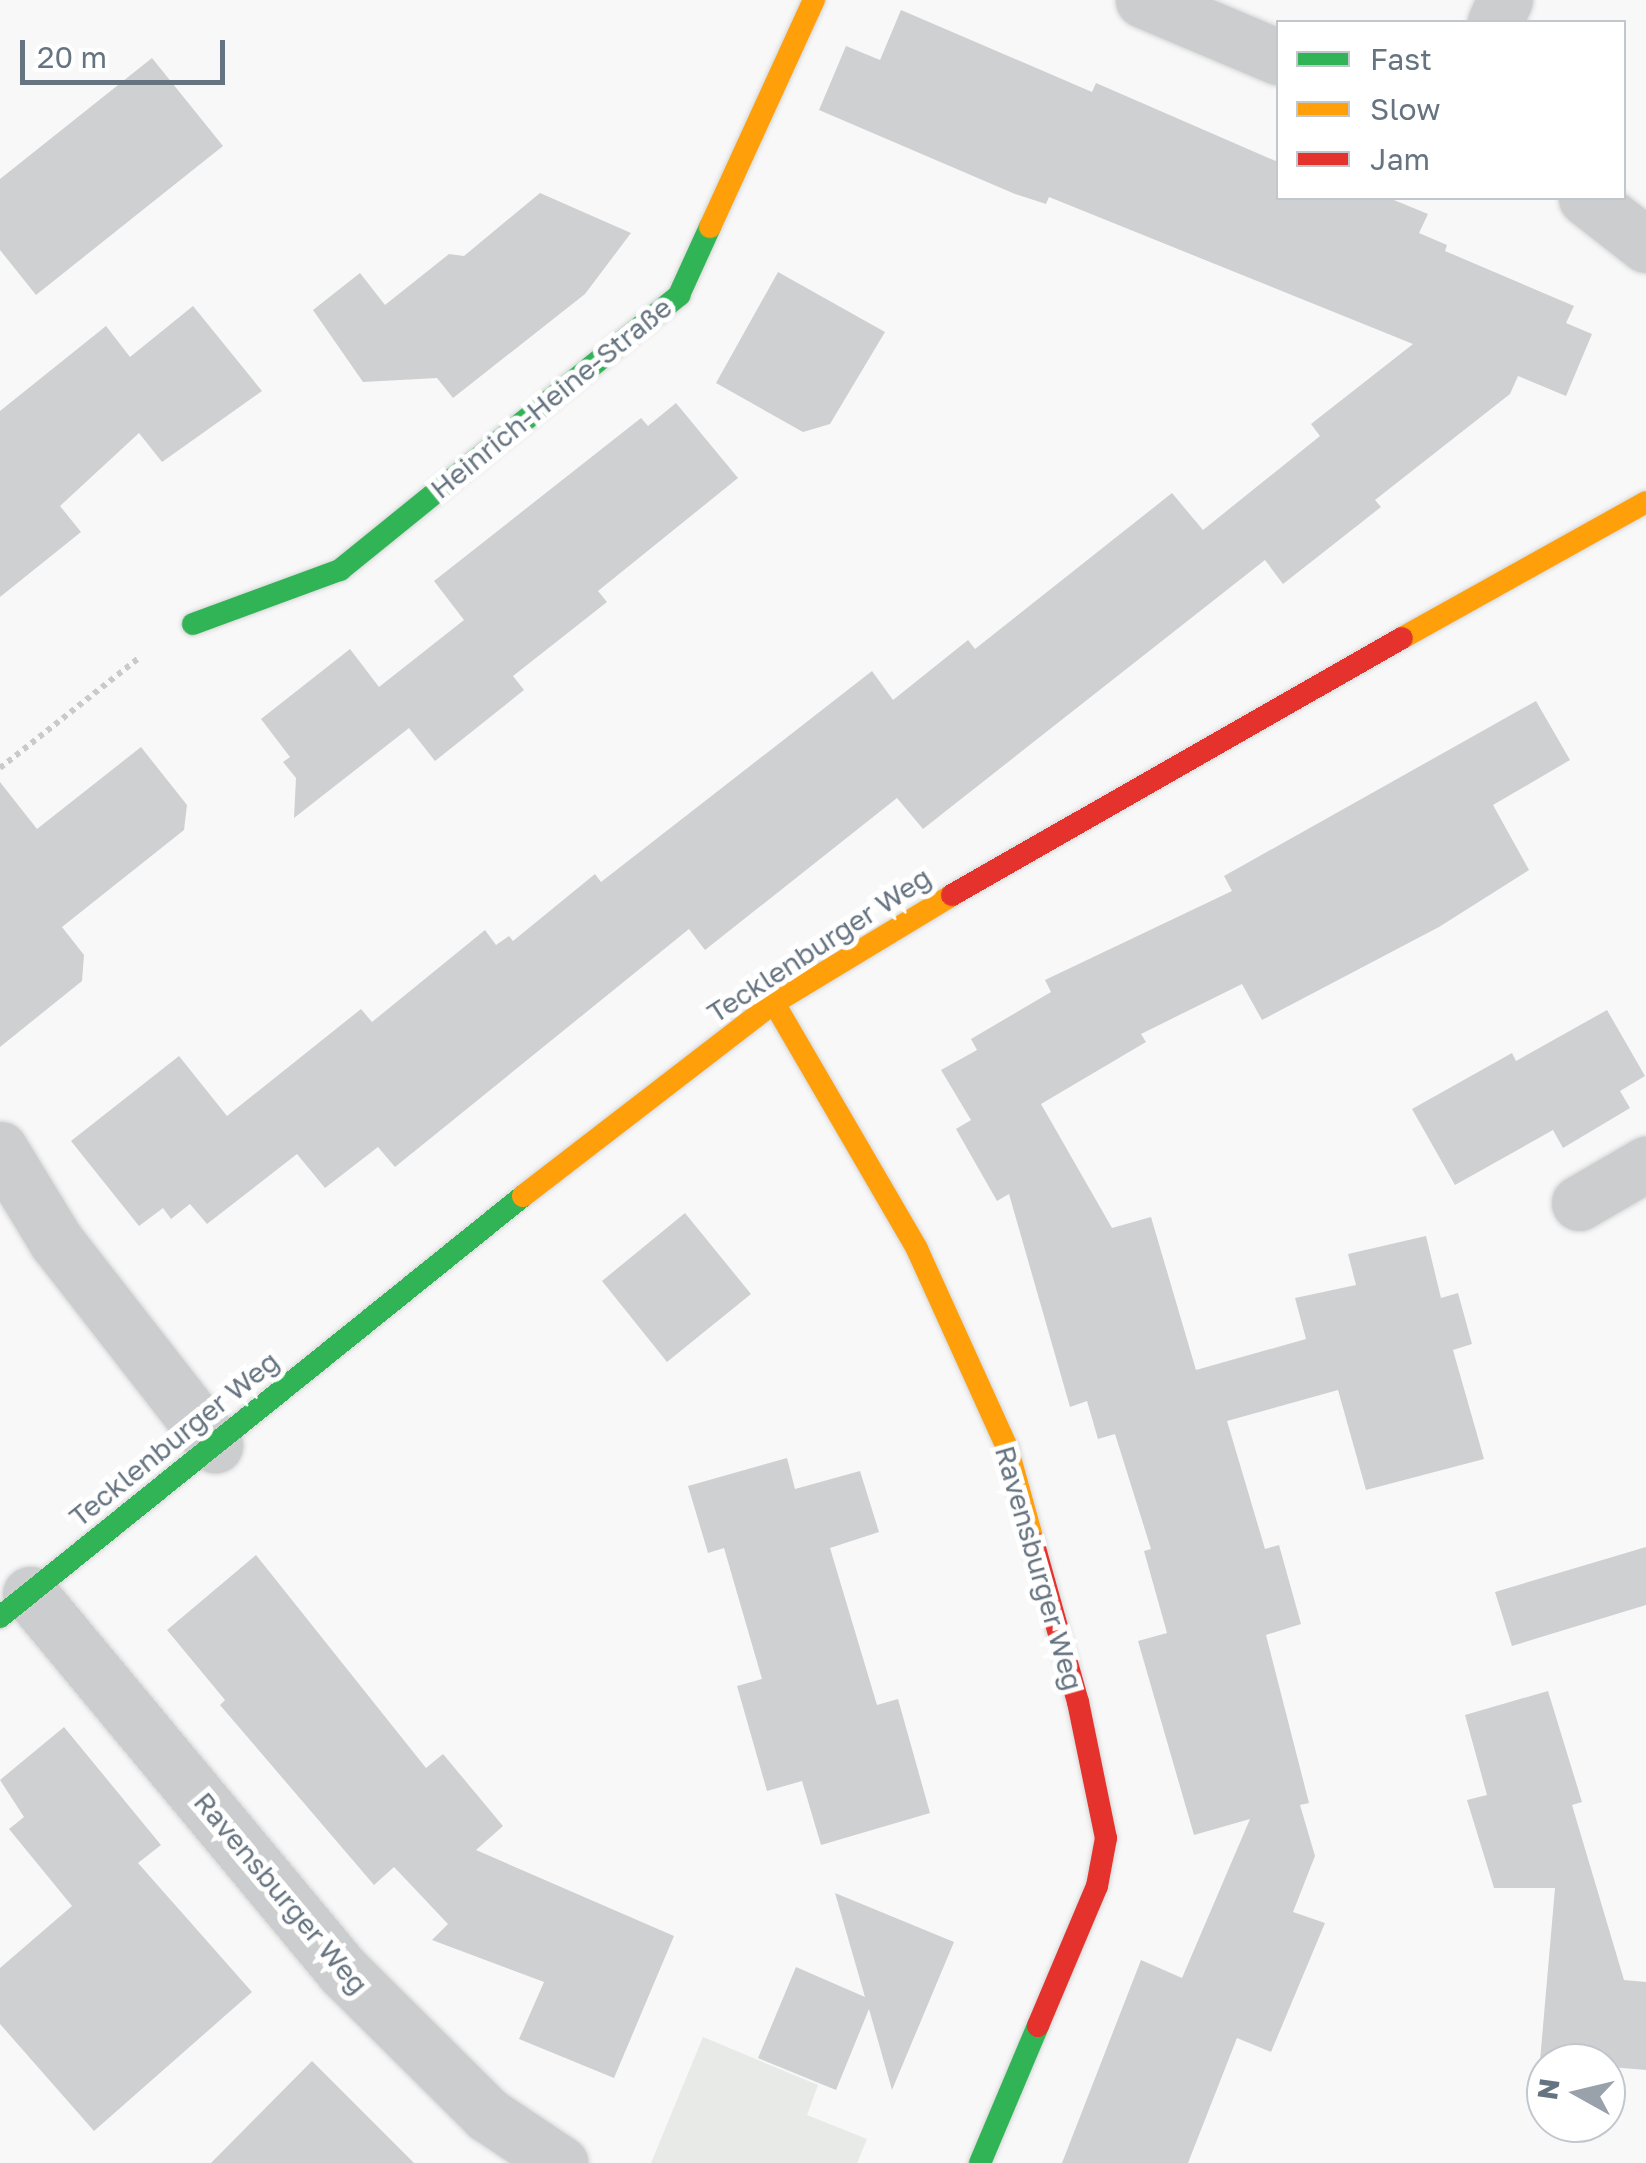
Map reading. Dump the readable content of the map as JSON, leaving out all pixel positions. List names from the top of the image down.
{
  "streets": {
    "street": ["Heinrich-Heine-Straße", "Tecklenburger Weg", "Ravensburger Weg"]
  },
  "crossings": [
    ["Tecklenburger Weg", "Ravensburger Weg"]
  ],
  "legend": ["Fast", "Slow", "Jam"],
  "scale_bar": "20 m",
  "north": "left"
}
